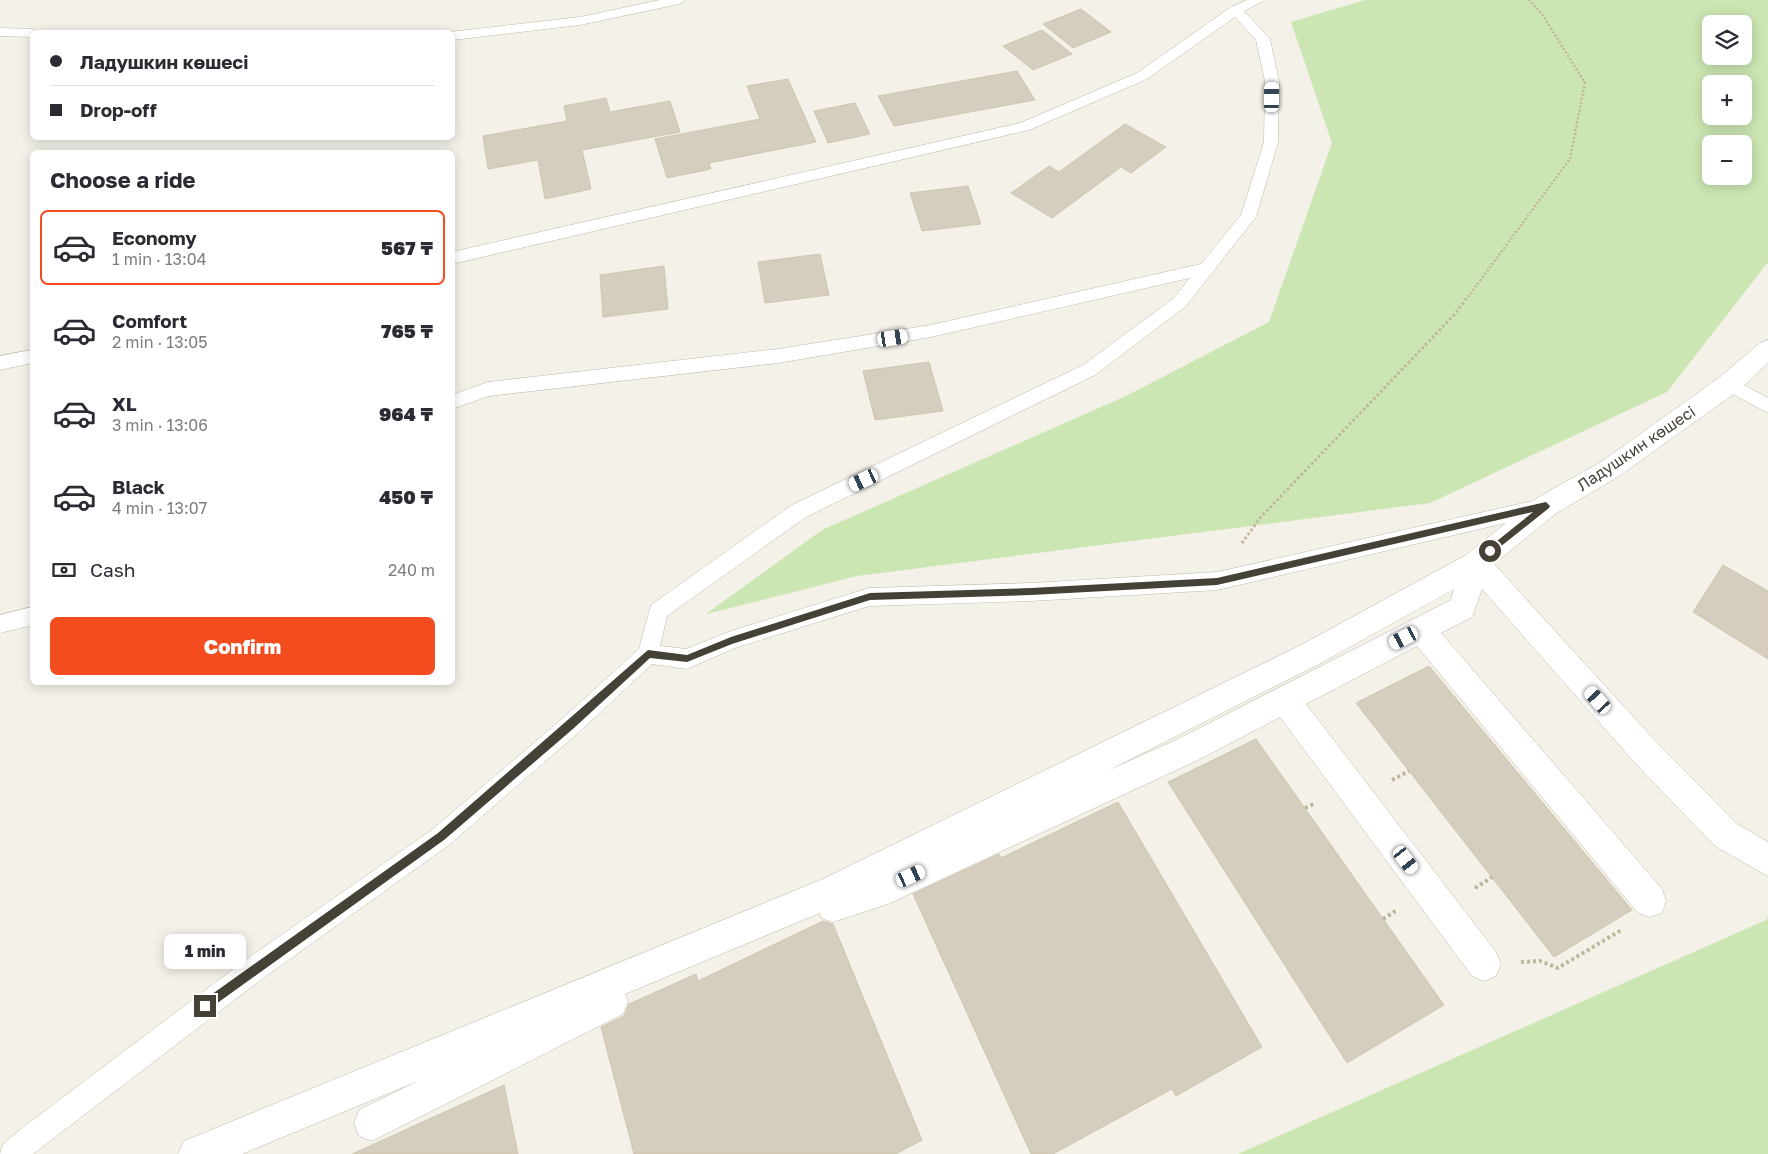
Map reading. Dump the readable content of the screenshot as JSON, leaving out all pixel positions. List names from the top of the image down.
{
  "streets": {
    "street": ["Ладушкин көшесі"]
  },
  "page": {
    "map_buttons": ["+", "−"],
    "banner": ["Ладушкин көшесі", "Drop-off"],
    "heading": "Choose a ride",
    "list": [
      {
        "name": "Economy",
        "note": "1 min · 13:04",
        "value": "567 ₸"
      },
      {
        "name": "Comfort",
        "note": "2 min · 13:05",
        "value": "765 ₸"
      },
      {
        "name": "XL",
        "note": "3 min · 13:06",
        "value": "964 ₸"
      },
      {
        "name": "Black",
        "note": "4 min · 13:07",
        "value": "450 ₸"
      }
    ],
    "pay": ["Cash", "240 m"],
    "buttons": "Confirm",
    "bubble": "1 min"
  }
}
